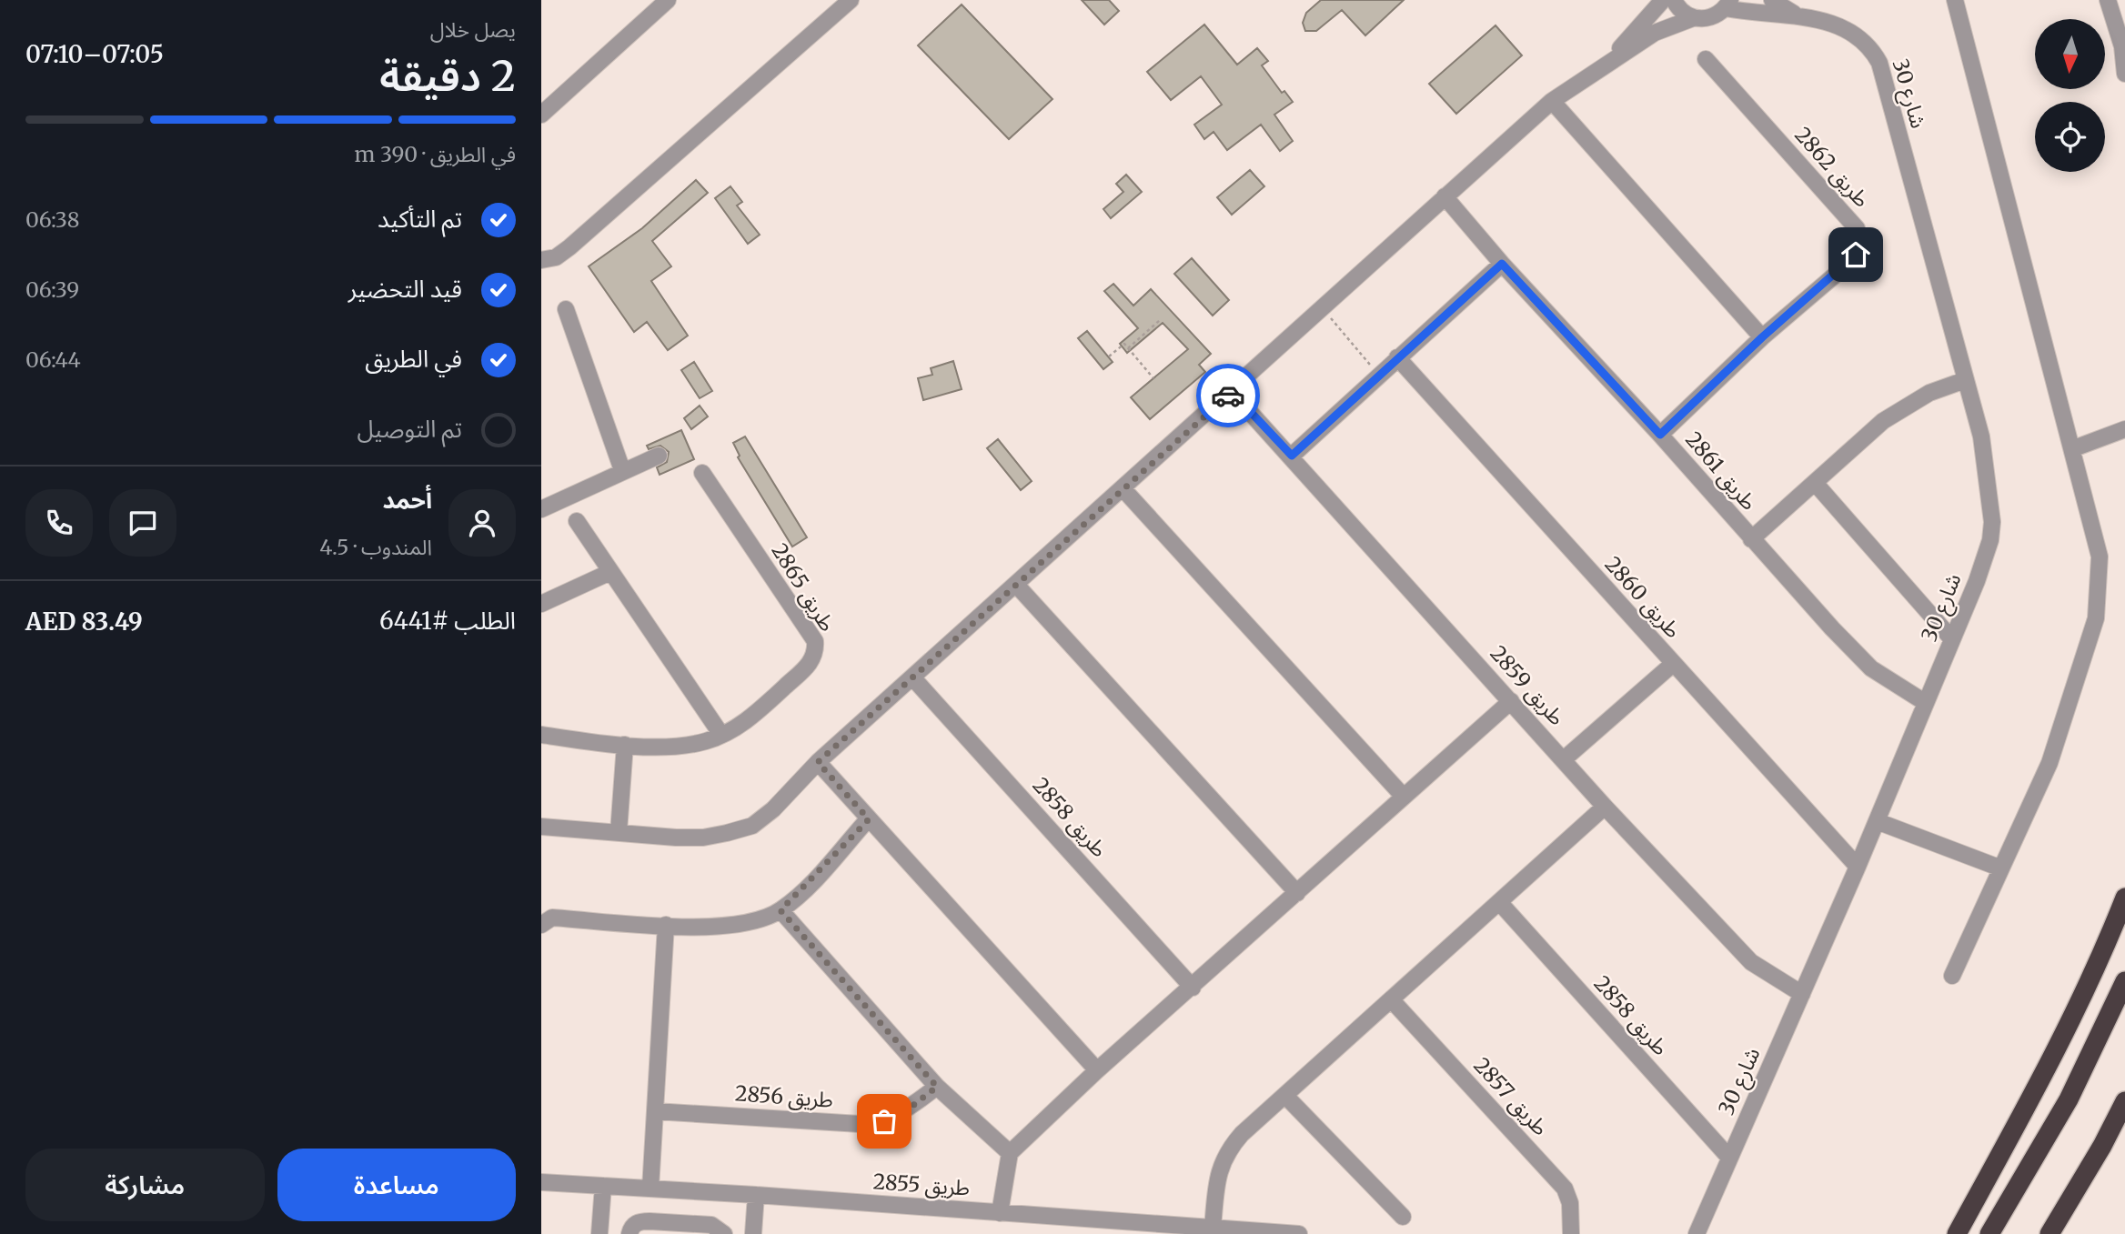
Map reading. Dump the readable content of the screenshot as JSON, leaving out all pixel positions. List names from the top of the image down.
{
  "streets": {
    "street": [
      "شارع 30",
      "طريق 2862",
      "طريق 2861",
      "طريق 2865",
      "طريق 2860",
      "طريق 2859",
      "طريق 2858",
      "طريق 2856",
      "طريق 2857",
      "طريق 2855"
    ]
  },
  "crossings": [
    ["شارع 30", "طريق 2861"],
    ["شارع 30", "طريق 2860"],
    ["شارع 30", "طريق 2859"],
    ["شارع 30", "طريق 2858"],
    ["طريق 2862", "طريق 2861"]
  ],
  "north": "bottom",
  "page": {
    "heading": ["2 دقيقة", "يصل خلال", "07:05–07:10"],
    "panel": [
      "أحمد",
      "المندوب · 4.5",
      "الطلب #6441",
      "AED 83.49"
    ],
    "bar": "في الطريق · 390 m",
    "list": [
      ["تم التأكيد", "06:38"],
      ["قيد التحضير", "06:39"],
      ["في الطريق", "06:44"],
      "تم التوصيل"
    ],
    "buttons": ["مساعدة", "مشاركة"]
  }
}
